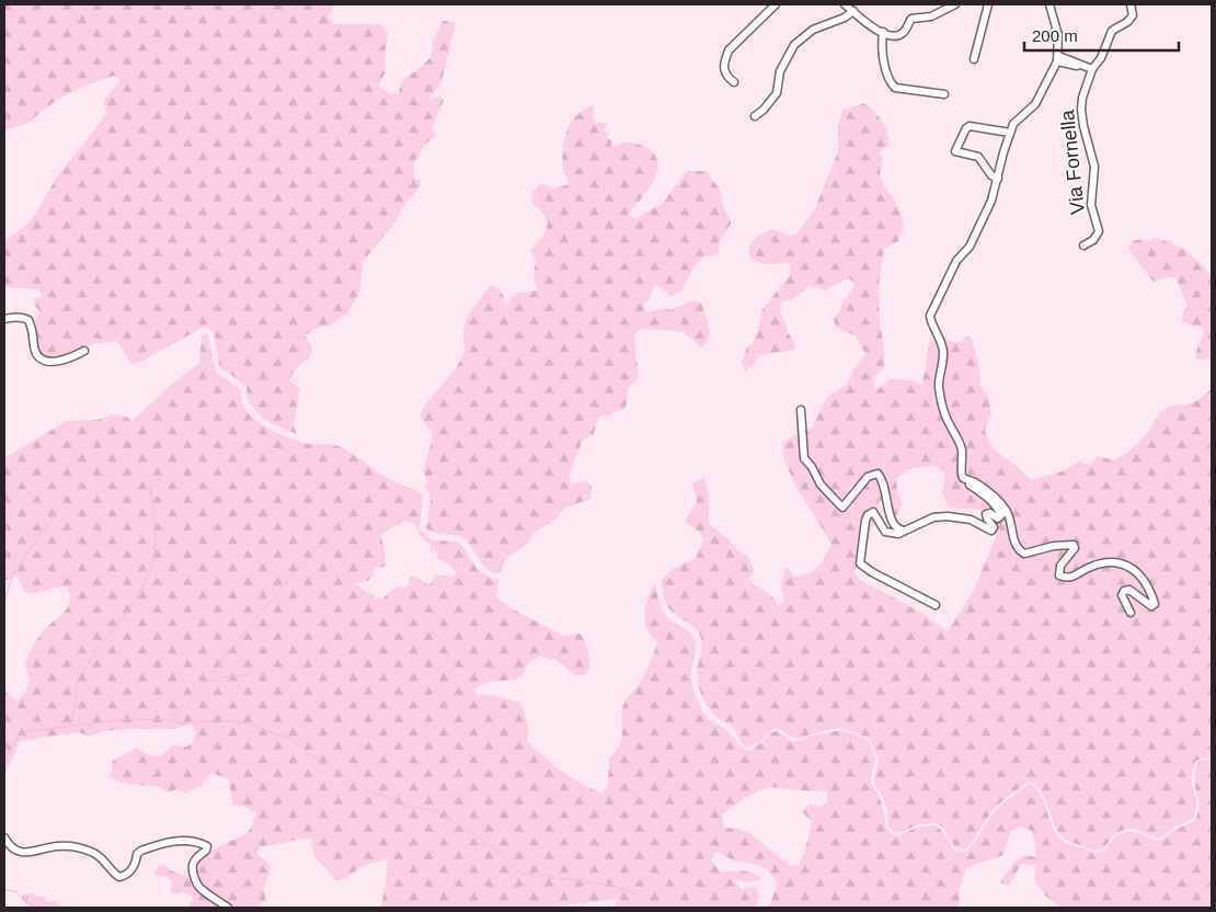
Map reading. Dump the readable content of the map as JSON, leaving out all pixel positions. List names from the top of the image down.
{
  "streets": {
    "street": ["Via Fornella"]
  },
  "scale_bar": "200 m"
}
